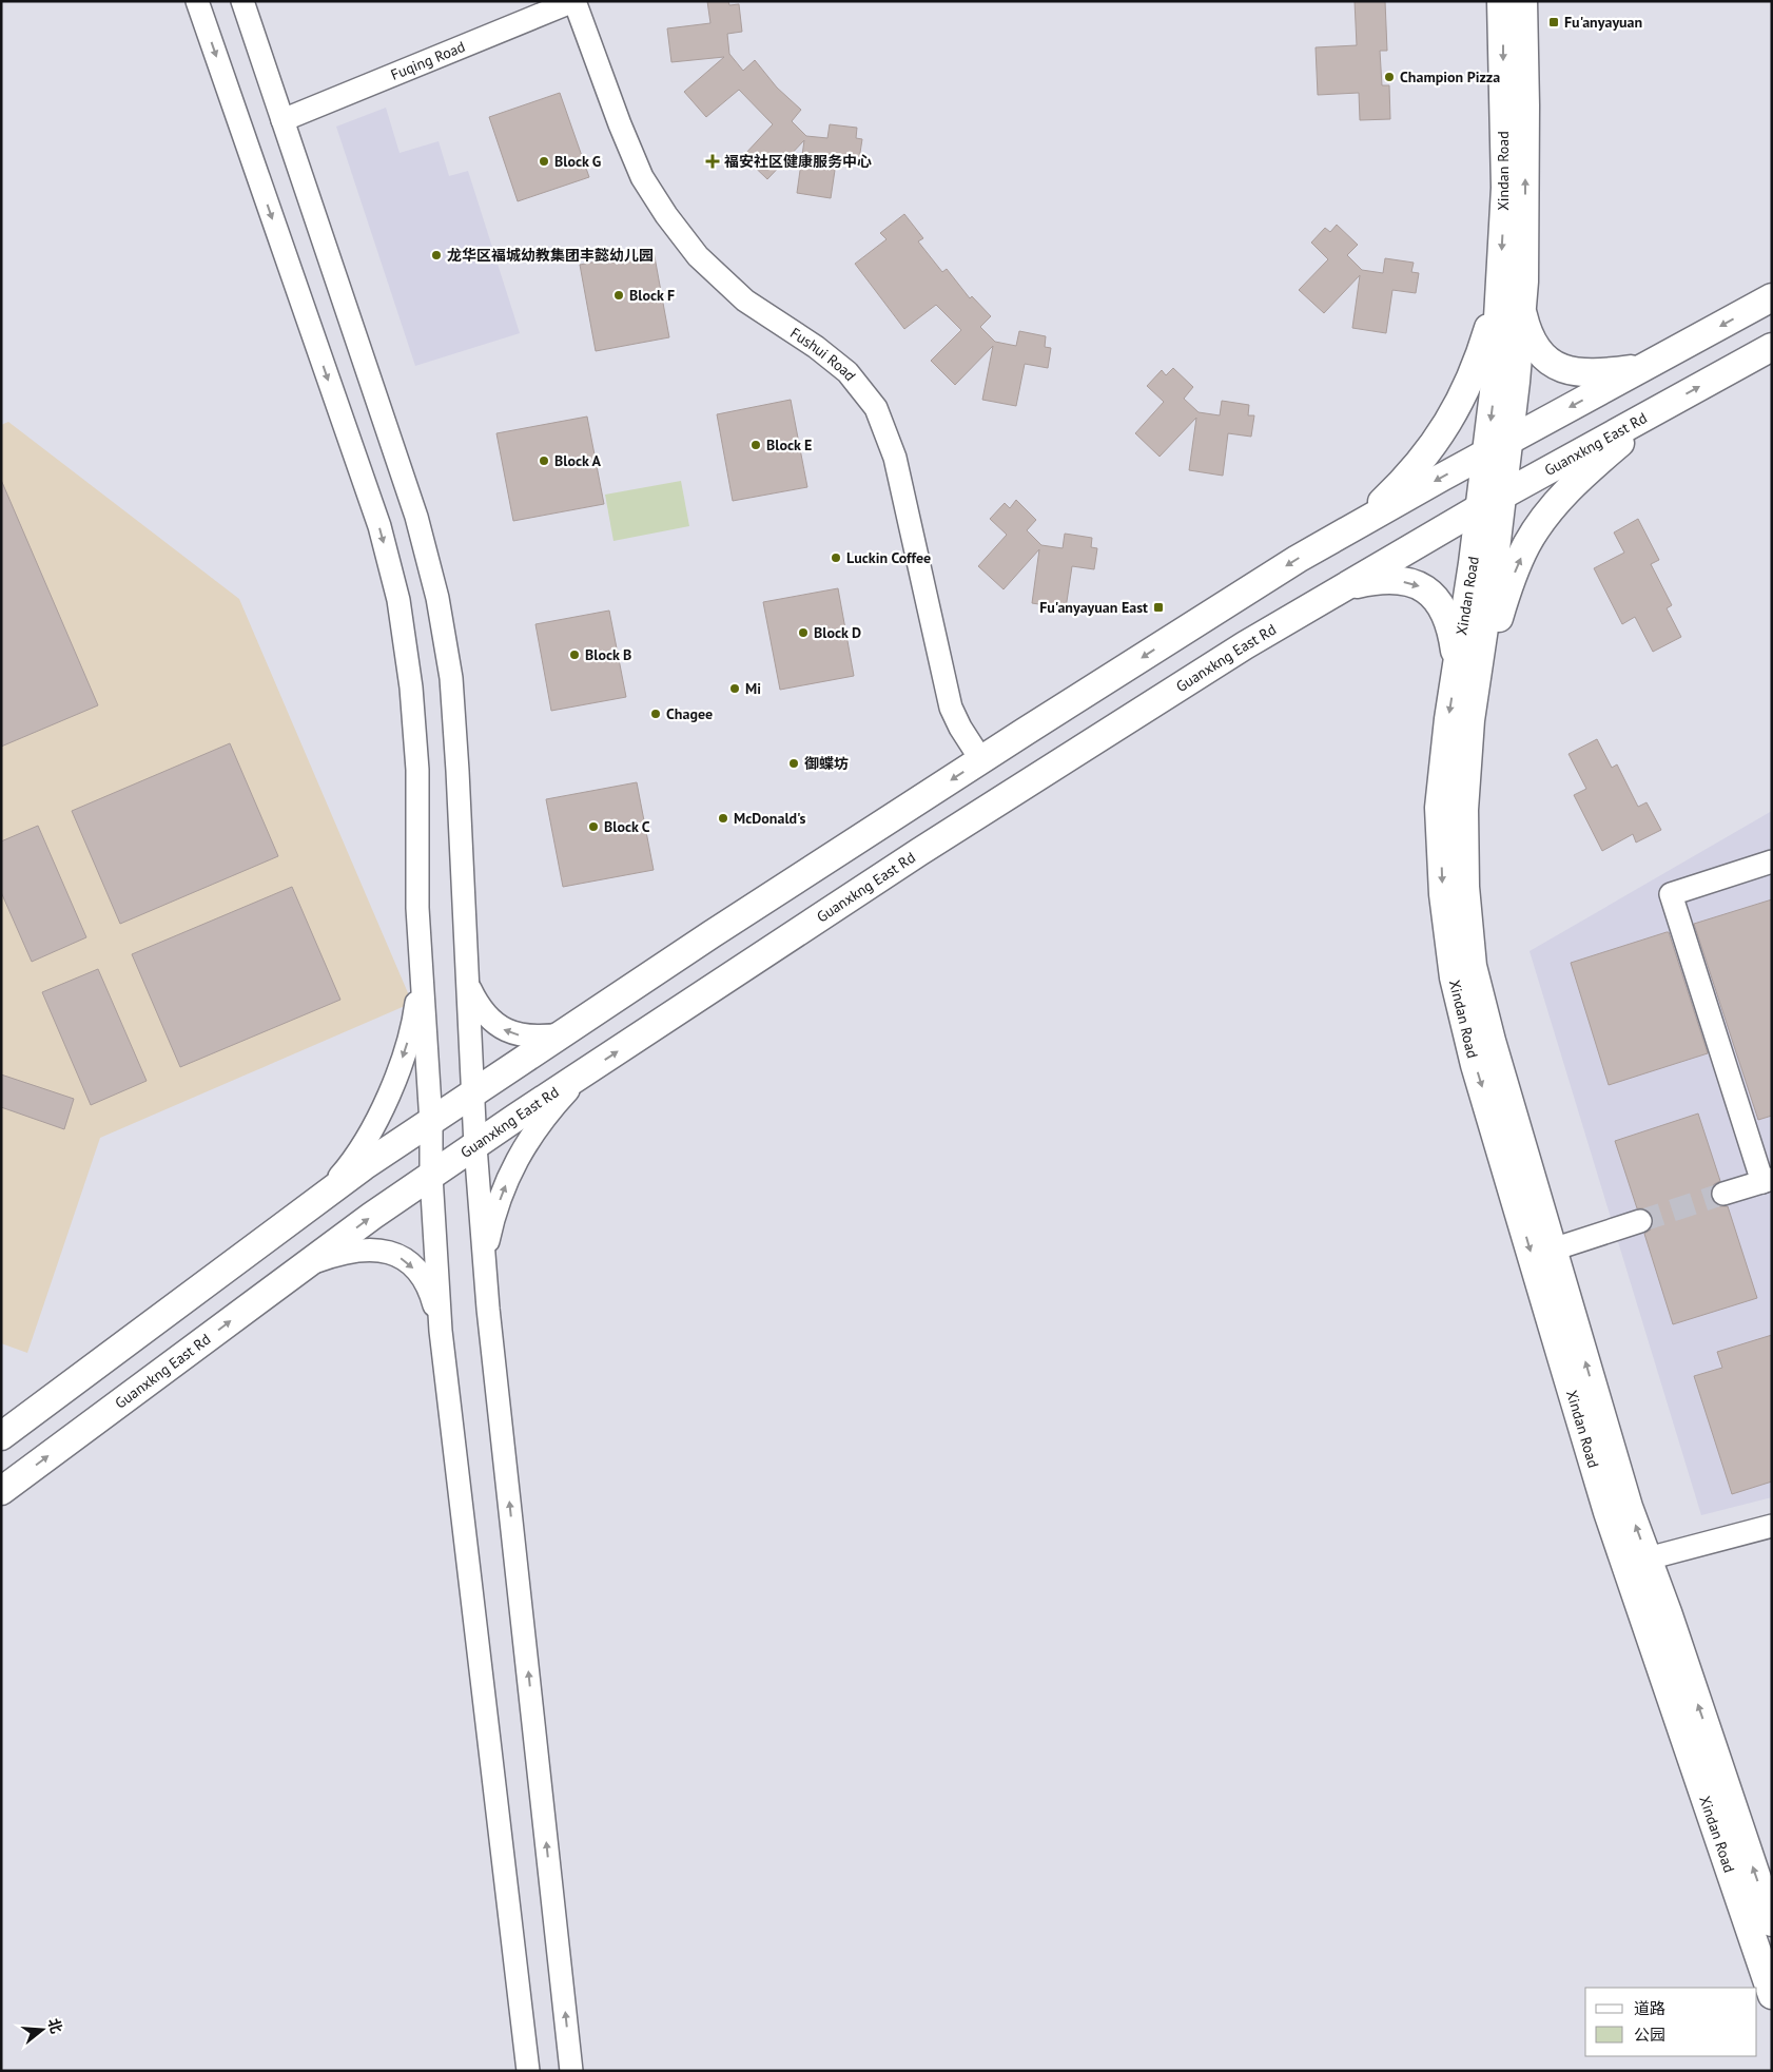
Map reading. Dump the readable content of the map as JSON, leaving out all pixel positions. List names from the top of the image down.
{
  "streets": {
    "main road": ["Xindan Road", "Guanxkng East Rd"],
    "street": ["Fuqing Road", "Fushui Road"]
  },
  "crossings": [
    ["Fuqing Road", "Fushui Road"],
    ["Xindan Road", "Guanxkng East Rd"]
  ],
  "places": {
    "transit": ["Fu'anyayuan", "Fu'anyayuan East"],
    "other": [
      "Champion Pizza",
      "Block G",
      "龙华区福城幼教集团丰懿幼儿园",
      "Block F",
      "Block E",
      "Block A",
      "Luckin Coffee",
      "Block D",
      "Block B",
      "Mi",
      "Chagee",
      "御蝶坊",
      "McDonald's",
      "Block C"
    ],
    "health": ["福安社区健康服务中心"]
  },
  "legend": ["道路", "公园"],
  "north": "right"
}
